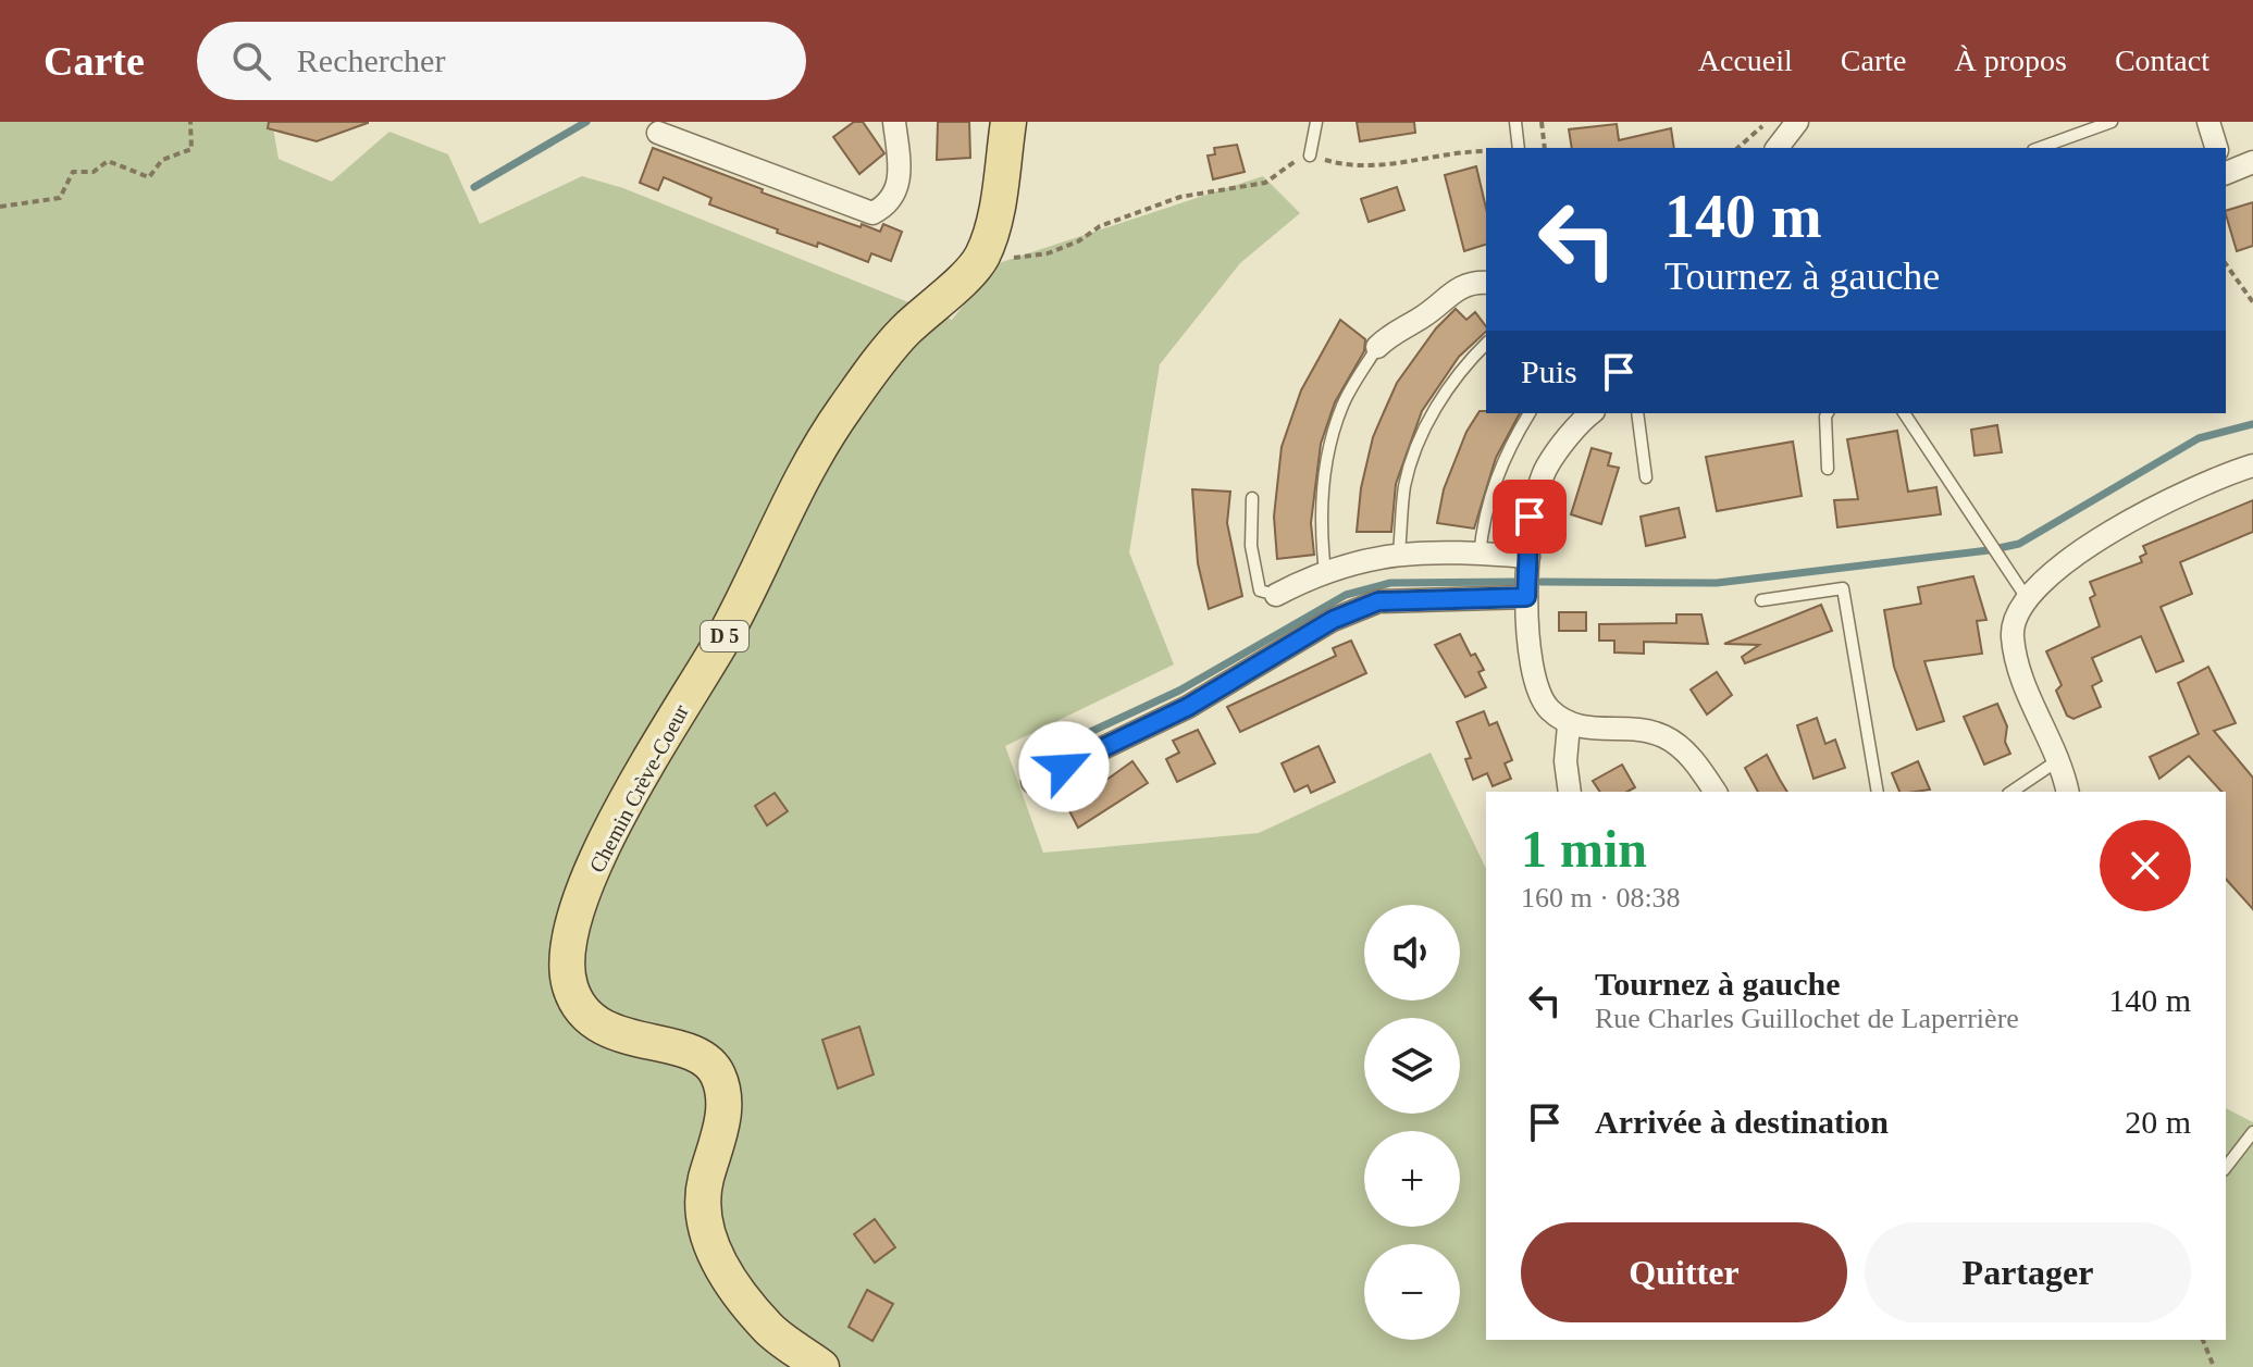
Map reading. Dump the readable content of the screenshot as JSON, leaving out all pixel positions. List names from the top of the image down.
{
  "streets": {
    "main road": ["D 5", "Chemin Crève-Coeur"]
  },
  "crossings": [
    ["D 5", "Chemin Crève-Coeur"]
  ],
  "page": {
    "header": "Carte",
    "search": "Rechercher",
    "nav": [
      "Accueil",
      "Carte",
      "À propos",
      "Contact"
    ],
    "turn": ["140 m", "Tournez à gauche"],
    "then": "Puis",
    "heading": ["1 min", "160 m · 08:38"],
    "map_buttons": ["+", "−"],
    "list": [
      {
        "name": "Tournez à gauche",
        "note": "Rue Charles Guillochet de Laperrière",
        "value": "140 m"
      },
      {
        "name": "Arrivée à destination",
        "value": "20 m"
      }
    ],
    "buttons": ["Quitter", "Partager"]
  }
}
